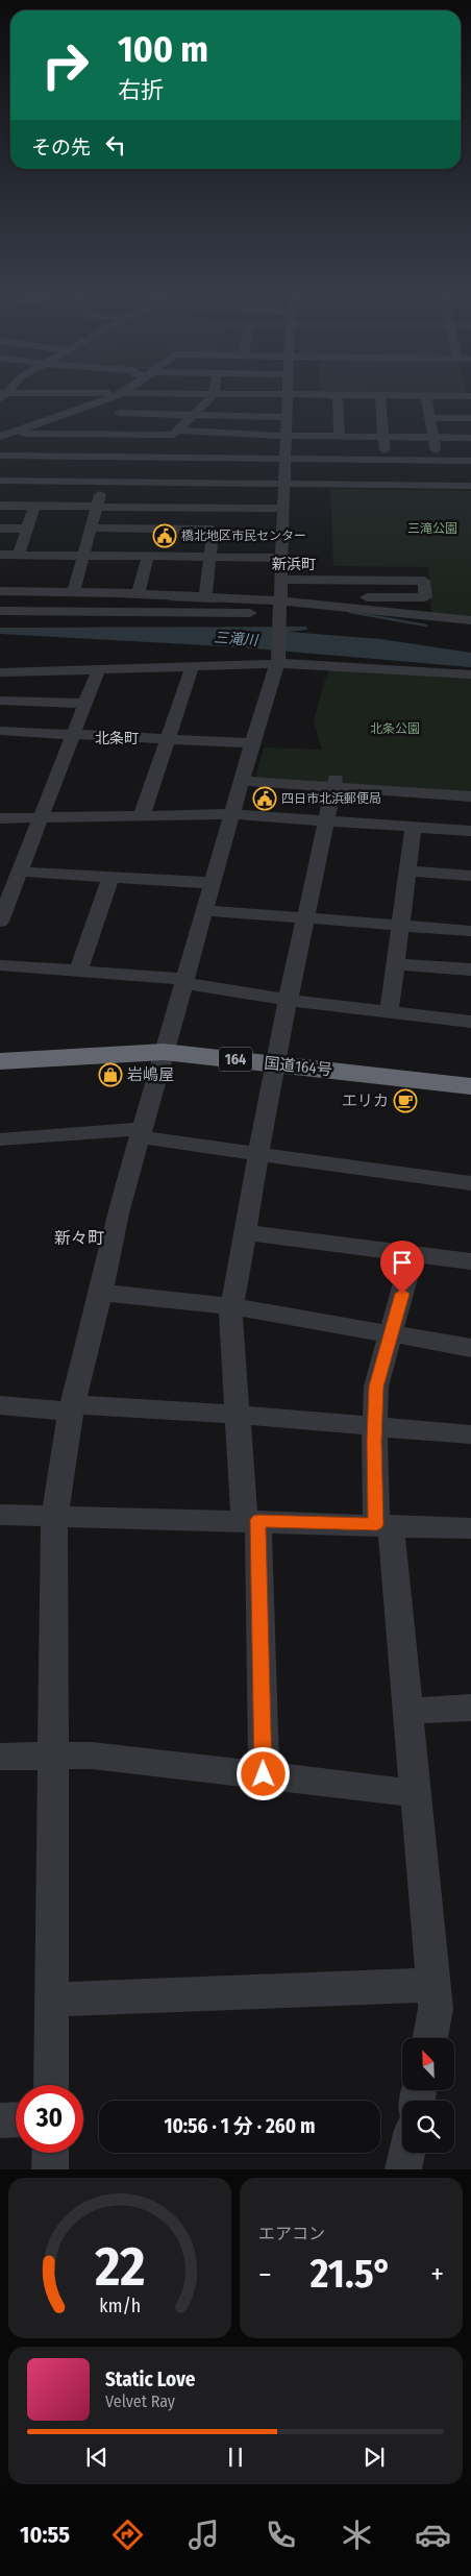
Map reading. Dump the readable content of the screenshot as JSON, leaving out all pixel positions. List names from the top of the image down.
{
  "streets": {
    "highway": ["164", "国道164号"]
  },
  "districts": ["新浜町", "北条町", "新々町"],
  "water": ["三滝川"],
  "parks": ["三滝公園", "北条公園"],
  "places": {
    "public building": ["橋北地区市民センター", "四日市北浜郵便局"],
    "shop": ["岩嶋屋"],
    "cafe": ["エリカ"]
  },
  "north": "top left",
  "page": {
    "turn": ["100 m", "右折"],
    "then": "その先",
    "limit": "30",
    "trip": "10:56 · 1 分 · 260 m",
    "tile": "エアコン",
    "heat": ["−", "21.5°", "+"],
    "song": ["Static Love", "Velvet Ray"],
    "tabs": "10:55",
    "gauge": ["22", "km/h"]
  }
}
